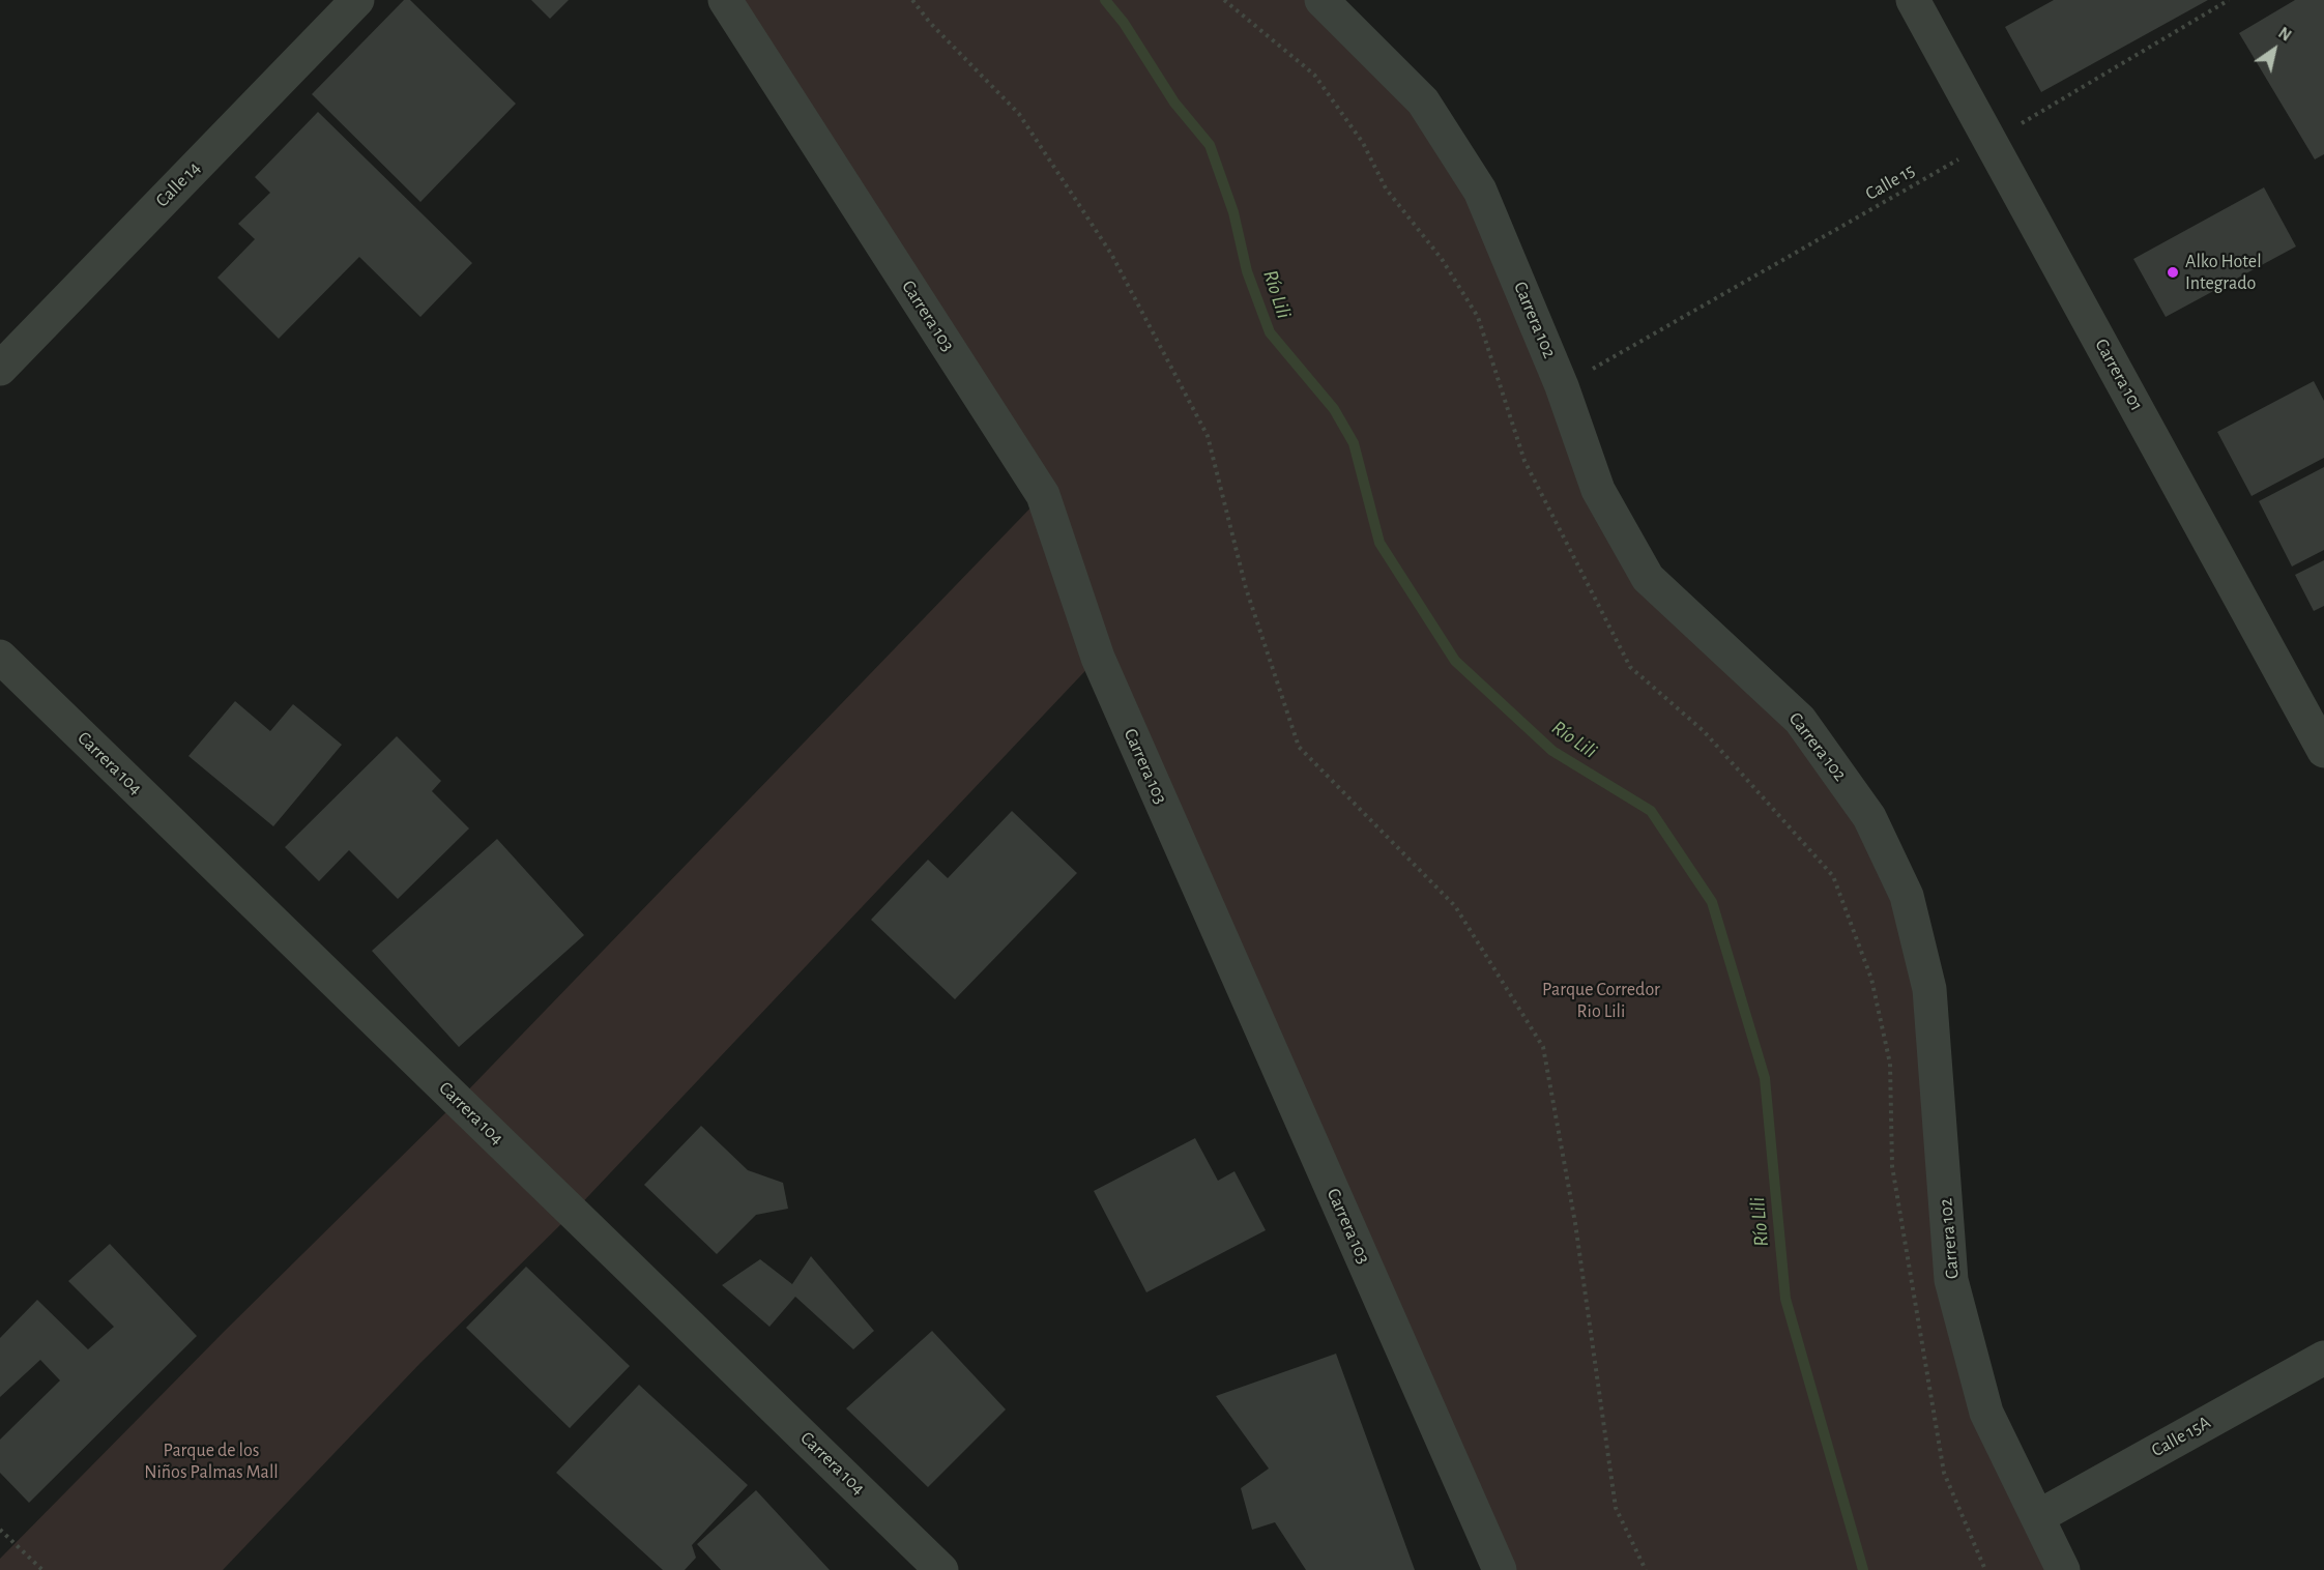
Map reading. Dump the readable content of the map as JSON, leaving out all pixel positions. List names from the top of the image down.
{
  "streets": {
    "street": [
      "Calle 14",
      "Carrera 103",
      "Carrera 102",
      "Carrera 101",
      "Carrera 104",
      "Calle 15A"
    ],
    "path": ["Calle 15"]
  },
  "crossings": [
    ["Calle 15", "Carrera 102"],
    ["Calle 15", "Carrera 101"],
    ["Carrera 102", "Calle 15A"]
  ],
  "water": ["Río Lili"],
  "parks": ["Parque Corredor Rio Lili", "Parque de los Niños Palmas Mall"],
  "places": ["Alko Hotel Integrado"],
  "north": "top right"
}
